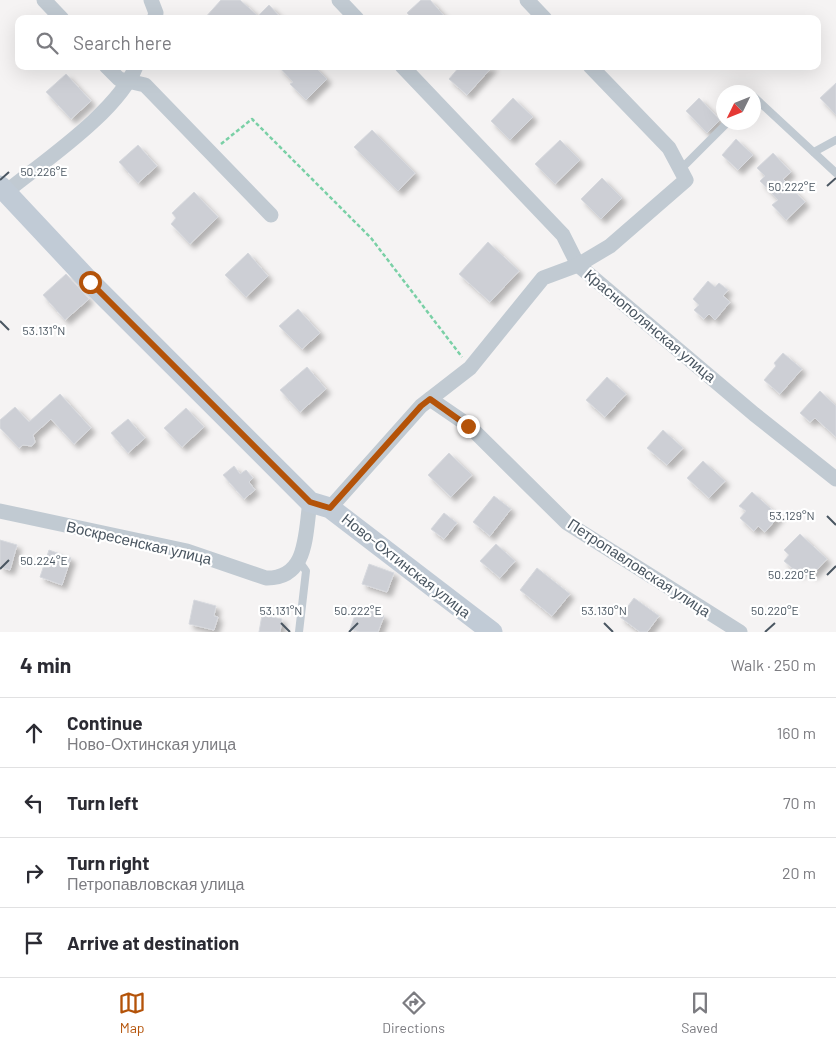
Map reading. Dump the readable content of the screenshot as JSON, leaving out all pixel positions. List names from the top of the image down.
{
  "streets": {
    "street": [
      "Краснополянская улица",
      "Воскресенская улица",
      "Ново-Охтинская улица",
      "Петропавловская улица"
    ]
  },
  "north": "bottom left",
  "page": {
    "search": "Search here",
    "heading": ["4 min", "Walk · 250 m"],
    "list": [
      ["Continue", "Ново-Охтинская улица", "160 m"],
      ["Turn left", "70 m"],
      ["Turn right", "Петропавловская улица", "20 m"],
      "Arrive at destination"
    ],
    "nav": ["Map", "Directions", "Saved"]
  },
  "coordinates": [
    "50.226°E",
    "50.222°E",
    "53.131°N",
    "53.129°N",
    "50.224°E",
    "50.220°E",
    "53.130°N"
  ]
}
